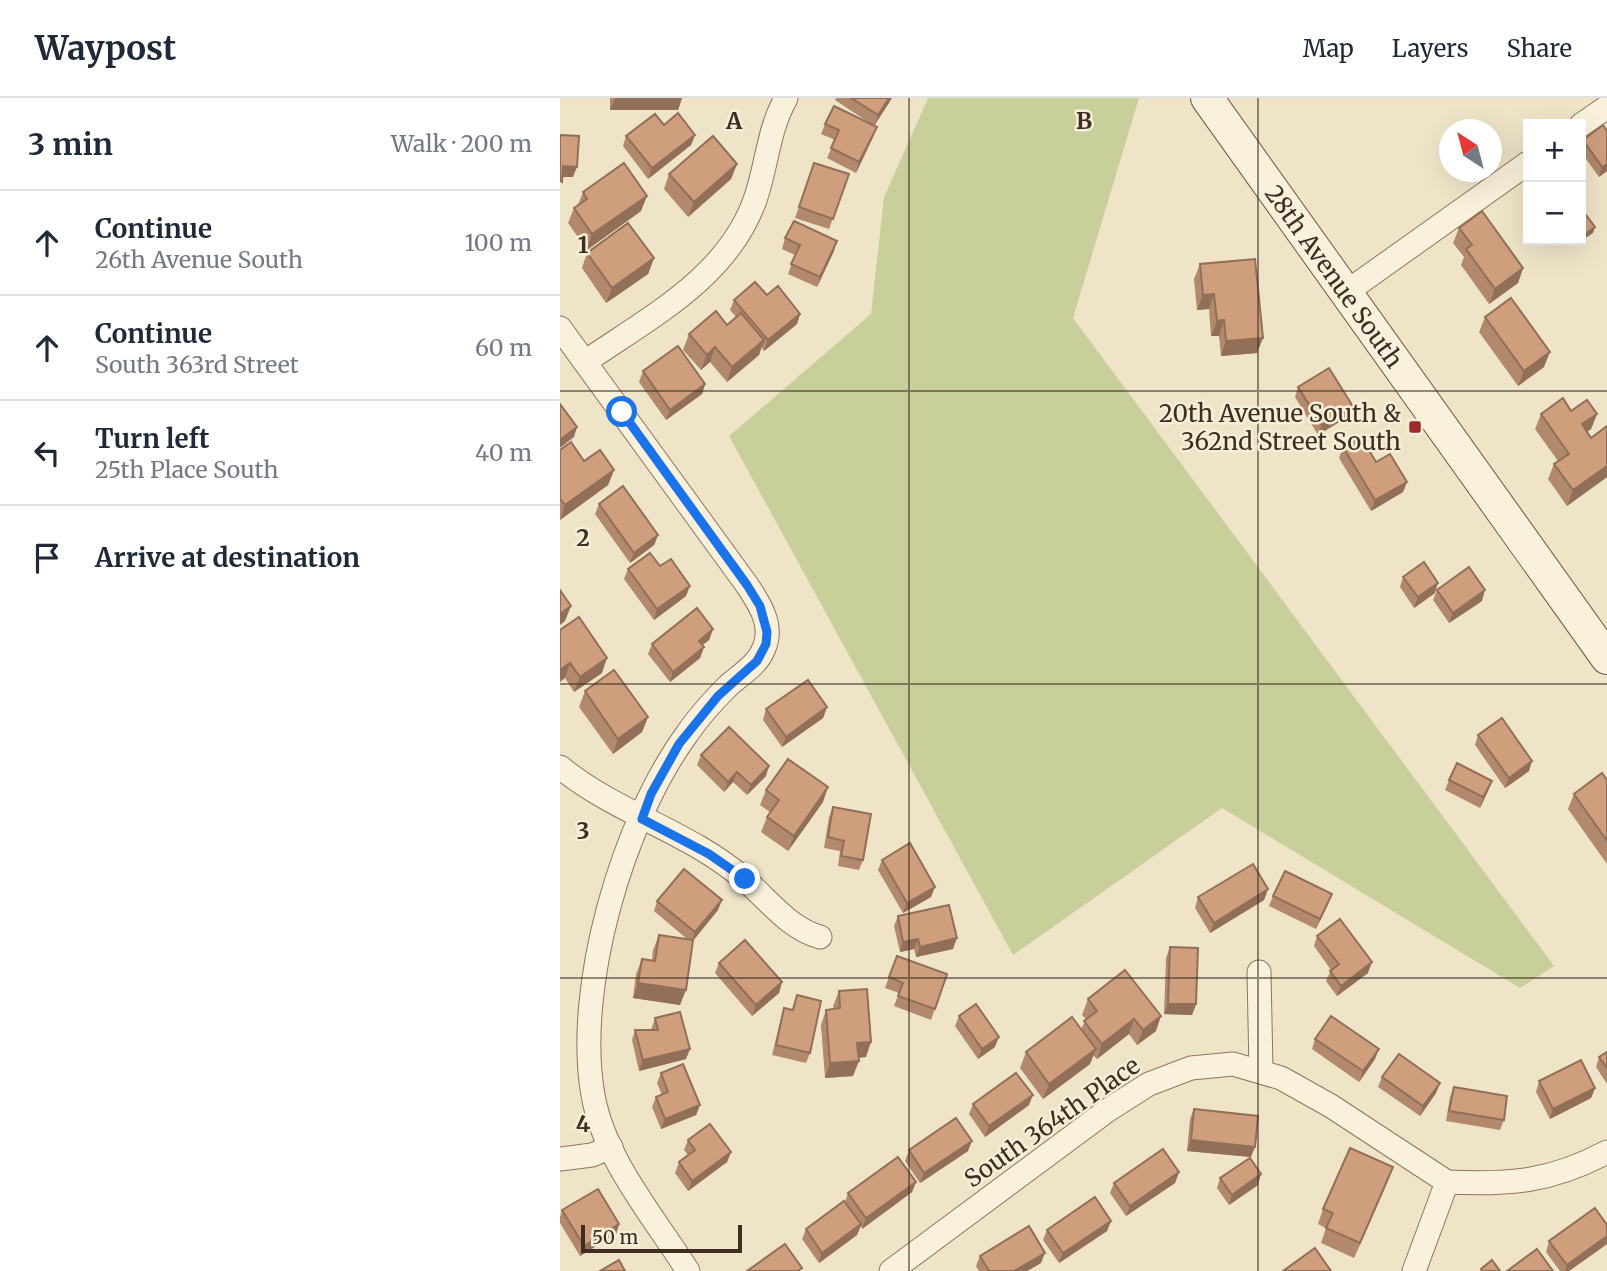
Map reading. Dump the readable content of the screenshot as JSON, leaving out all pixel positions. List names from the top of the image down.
{
  "streets": {
    "street": ["28th Avenue South", "South 364th Place"]
  },
  "places": {
    "transit": ["20th Avenue South & 362nd Street South"]
  },
  "scale_bar": "50 m",
  "north": "top left",
  "page": {
    "header": "Waypost",
    "nav": ["Map", "Layers", "Share"],
    "heading": ["3 min", "Walk · 200 m"],
    "map_buttons": ["+", "−"],
    "list": [
      ["Continue", "26th Avenue South", "100 m"],
      ["Continue", "South 363rd Street", "60 m"],
      ["Turn left", "25th Place South", "40 m"],
      "Arrive at destination"
    ],
    "scale": "50 m"
  },
  "grid": {
    "columns": ["A", "B"],
    "rows": [
      "1",
      "2",
      "3",
      "4"
    ]
  }
}
